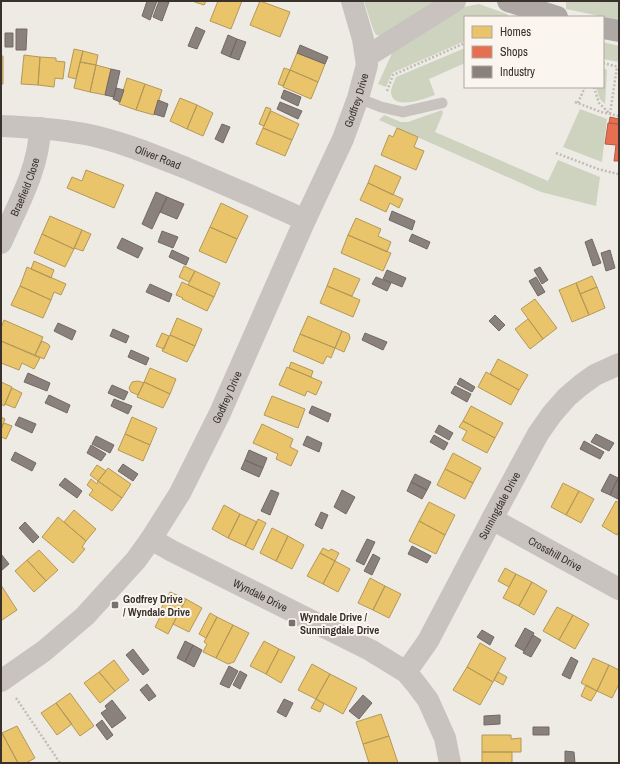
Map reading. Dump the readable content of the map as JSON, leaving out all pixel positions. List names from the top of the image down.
{
  "streets": {
    "street": [
      "Godfrey Drive",
      "Oliver Road",
      "Braefield Close",
      "Sunningdale Drive",
      "Crosshill Drive",
      "Wyndale Drive"
    ]
  },
  "crossings": [
    ["Godfrey Drive", "Oliver Road"],
    ["Godfrey Drive", "Wyndale Drive"],
    ["Oliver Road", "Braefield Close"],
    ["Sunningdale Drive", "Crosshill Drive"],
    ["Sunningdale Drive", "Wyndale Drive"]
  ],
  "places": {
    "transit": ["Godfrey Drive / Wyndale Drive", "Wyndale Drive / Sunningdale Drive"]
  },
  "legend": ["Homes", "Shops", "Industry"]
}
